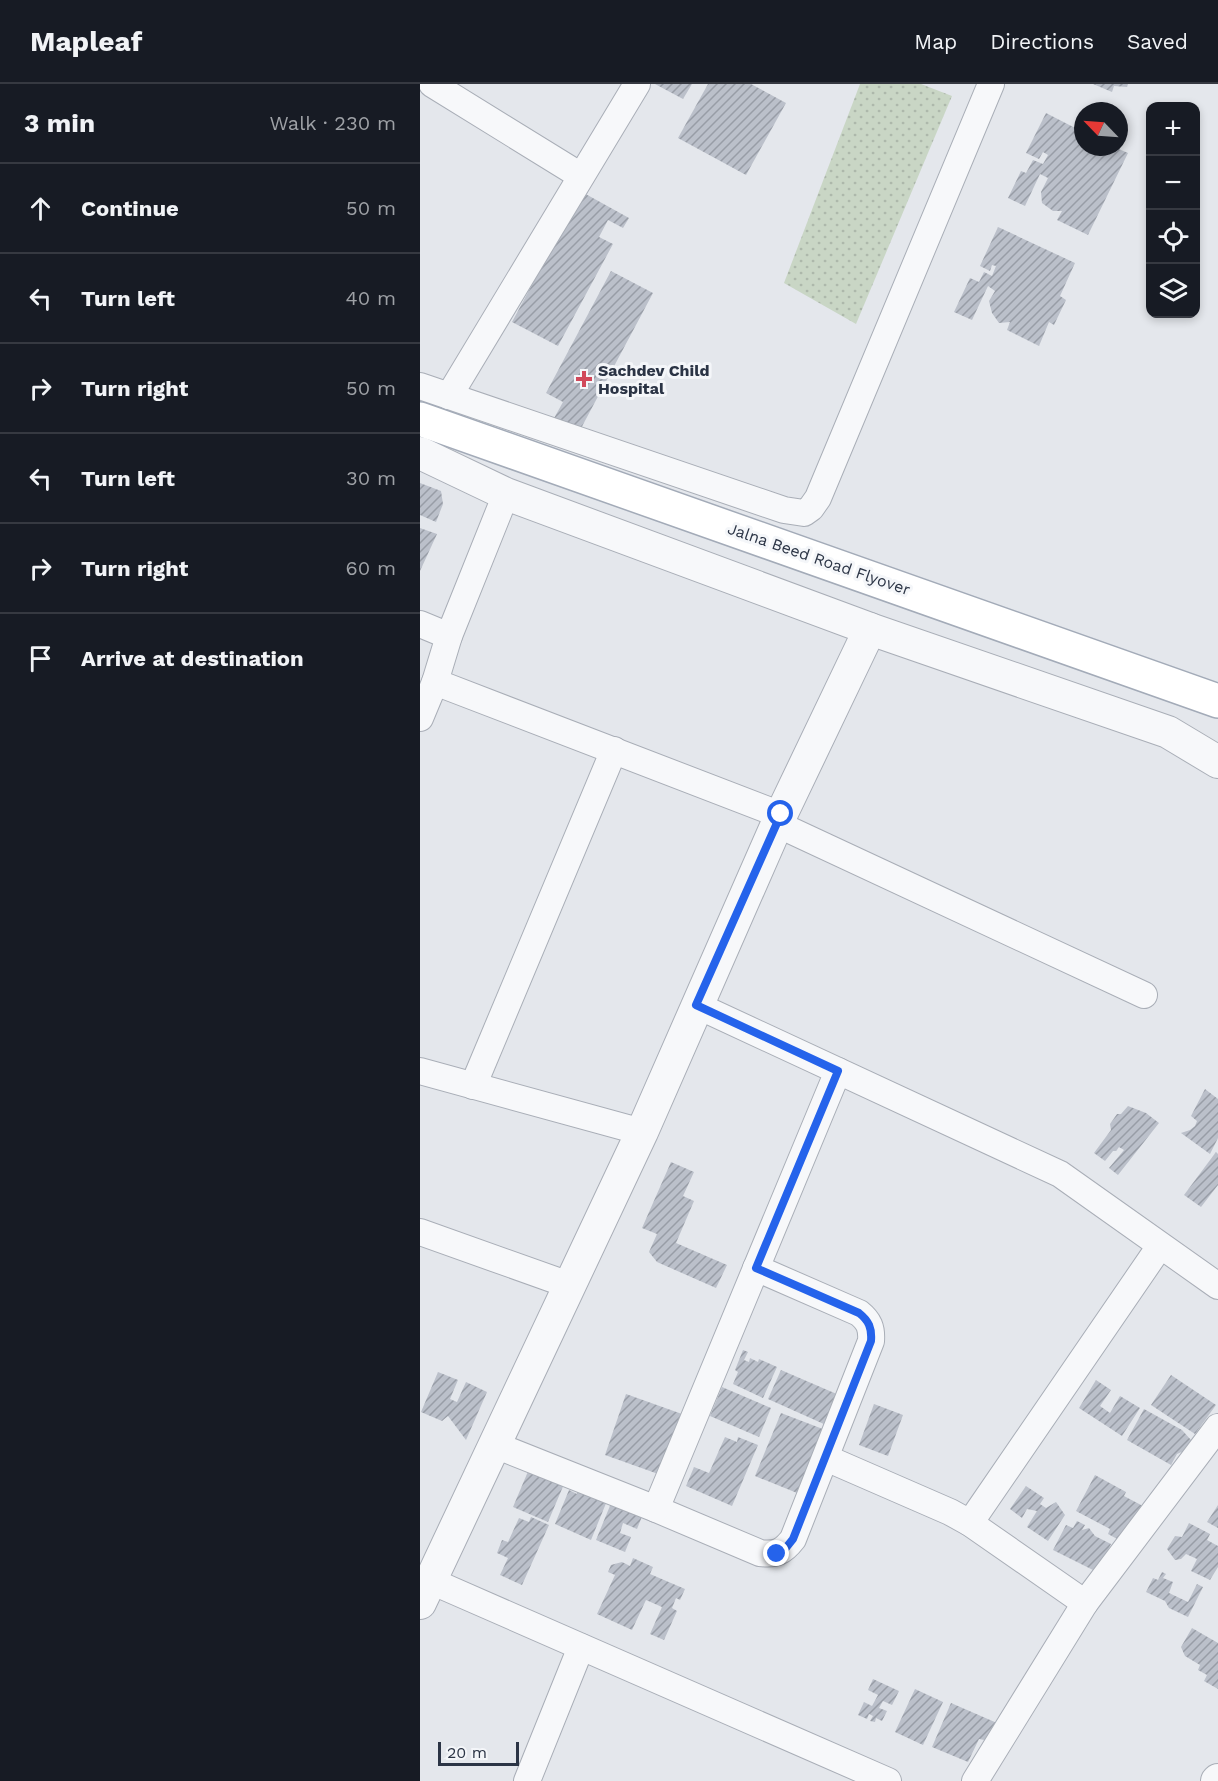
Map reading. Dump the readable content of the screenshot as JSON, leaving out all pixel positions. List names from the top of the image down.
{
  "streets": {
    "main road": ["Jalna Beed Road Flyover"]
  },
  "places": {
    "health": ["Sachdev Child Hospital"]
  },
  "scale_bar": "20 m",
  "north": "top left",
  "page": {
    "header": "Mapleaf",
    "nav": ["Map", "Directions", "Saved"],
    "heading": ["3 min", "Walk · 230 m"],
    "map_buttons": ["+", "−"],
    "list": [
      ["Continue", "50 m"],
      ["Turn left", "40 m"],
      ["Turn right", "50 m"],
      ["Turn left", "30 m"],
      ["Turn right", "60 m"],
      "Arrive at destination"
    ],
    "scale": "20 m"
  }
}
